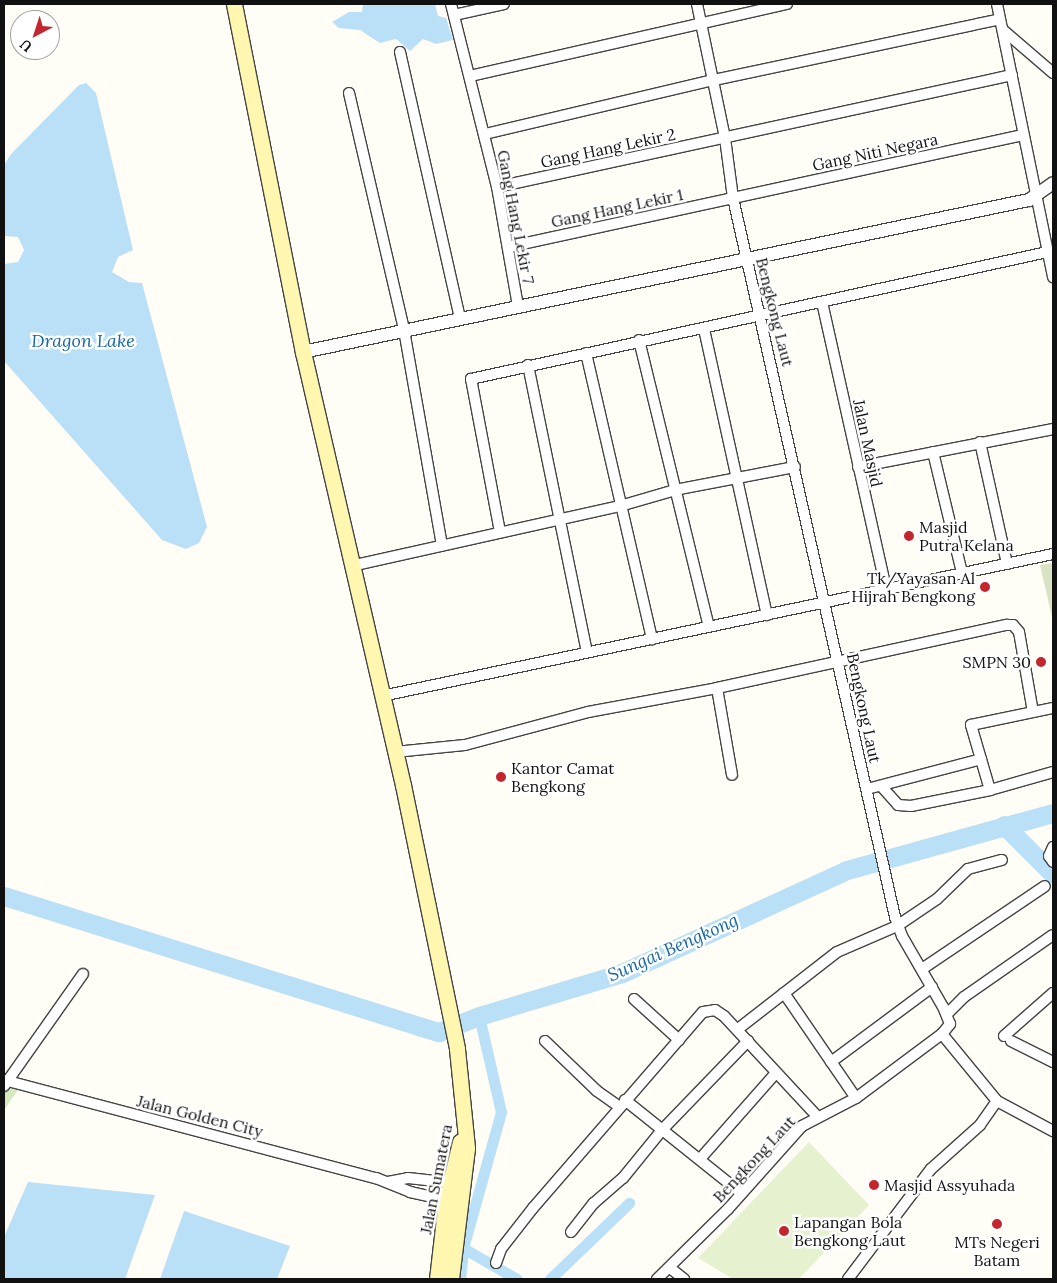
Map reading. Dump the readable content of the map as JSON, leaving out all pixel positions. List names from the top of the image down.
{
  "streets": {
    "main road": ["Jalan Sumatera"],
    "street": [
      "Gang Hang Lekir 2",
      "Gang Niti Negara",
      "Gang Hang Lekir 1",
      "Gang Hang Lekir 7",
      "Bengkong Laut",
      "Jalan Masjid",
      "Jalan Golden City"
    ]
  },
  "crossings": [
    ["Gang Hang Lekir 2", "Gang Hang Lekir 7"],
    ["Gang Hang Lekir 2", "Bengkong Laut"],
    ["Gang Niti Negara", "Gang Hang Lekir 1"],
    ["Gang Niti Negara", "Bengkong Laut"],
    ["Gang Hang Lekir 1", "Gang Hang Lekir 7"],
    ["Gang Hang Lekir 1", "Bengkong Laut"],
    ["Jalan Golden City", "Jalan Sumatera"]
  ],
  "water": ["Dragon Lake", "Sungai Bengkong"],
  "places": [
    "Masjid Putra Kelana",
    "Tk/Yayasan Al Hijrah Bengkong",
    "SMPN 30",
    "Kantor Camat Bengkong",
    "Masjid Assyuhada",
    "MTs Negeri Batam",
    "Lapangan Bola Bengkong Laut"
  ],
  "north": "bottom left"
}
